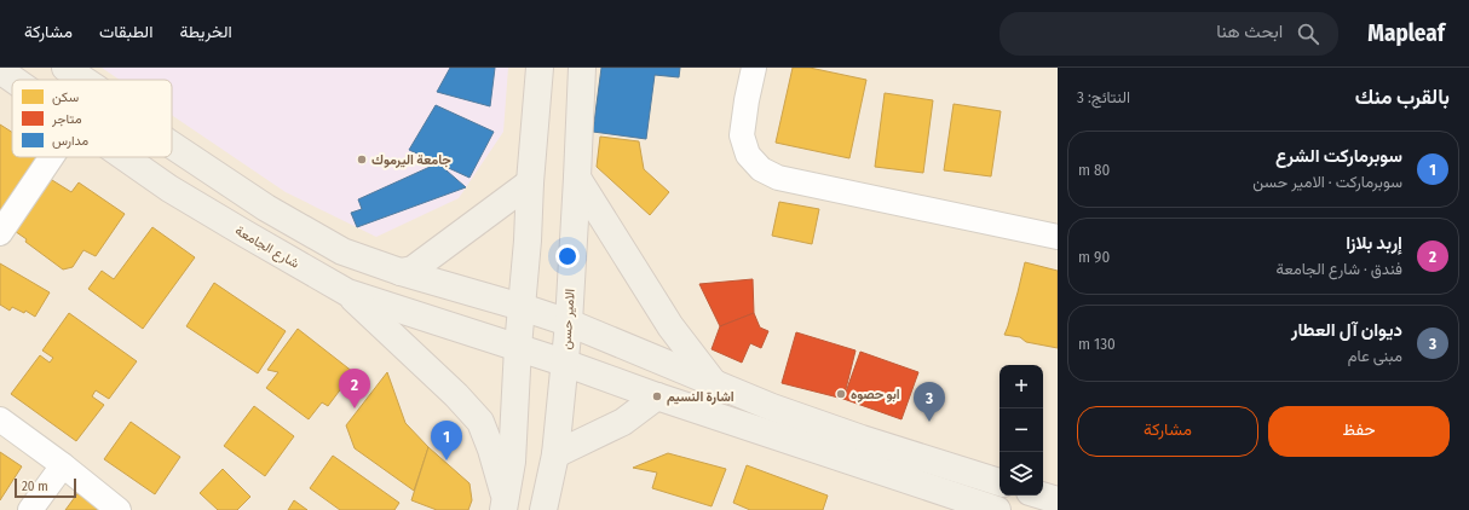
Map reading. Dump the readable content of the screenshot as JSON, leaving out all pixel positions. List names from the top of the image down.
{
  "streets": {
    "main road": ["شارع الجامعة", "الامير حسن"]
  },
  "crossings": [
    ["شارع الجامعة", "الامير حسن"]
  ],
  "places": ["جامعة اليرموك", "ابو حصوه", "اشارة النسيم"],
  "legend": ["سكن", "متاجر", "مدارس"],
  "scale_bar": "20 m",
  "page": {
    "header": "Mapleaf",
    "search": "ابحث هنا",
    "nav": ["الخريطة", "الطبقات", "مشاركة"],
    "heading": ["بالقرب منك", "النتائج: 3"],
    "list": [
      {
        "mark": "1",
        "name": "سوبرماركت الشرع",
        "note": "سوبرماركت · الامير حسن",
        "value": "80 m"
      },
      {
        "mark": "2",
        "name": "إربد بلازا",
        "note": "فندق · شارع الجامعة",
        "value": "90 m"
      },
      {
        "mark": "3",
        "name": "ديوان آل العطار",
        "note": "مبنى عام",
        "value": "130 m"
      }
    ],
    "map_buttons": ["+", "−"],
    "pins": ["2", "3", "1"],
    "buttons": ["حفظ", "مشاركة"],
    "scale": "20 m"
  }
}
